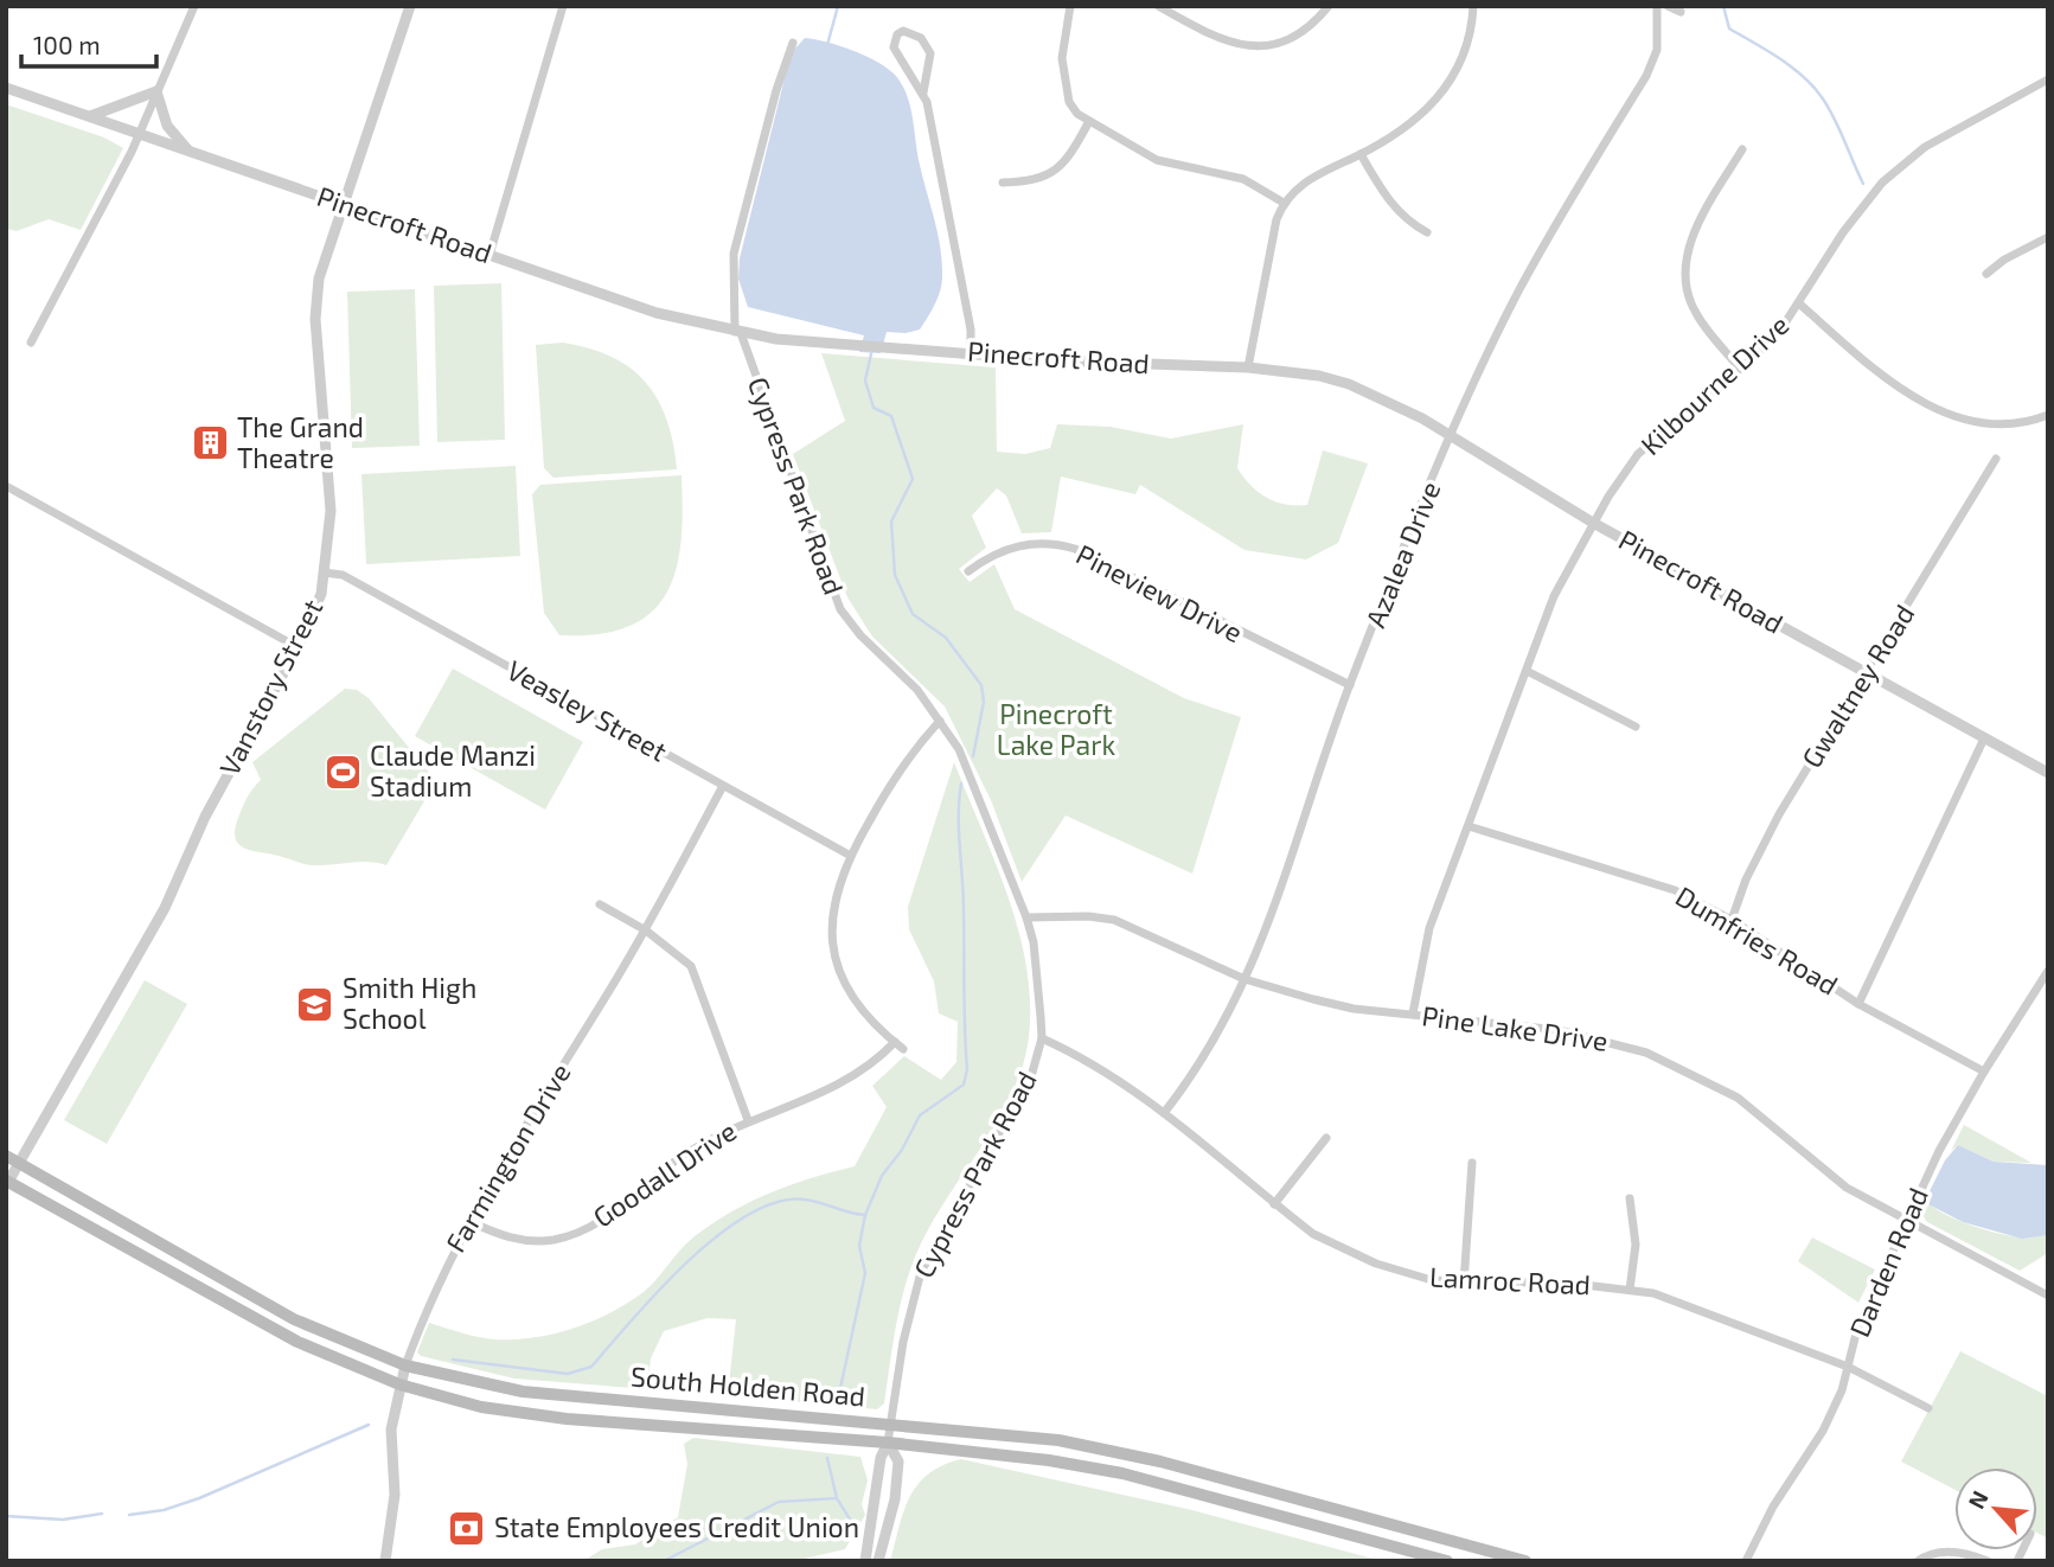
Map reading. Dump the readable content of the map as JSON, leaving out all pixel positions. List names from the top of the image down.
{
  "streets": {
    "main road": ["South Holden Road"],
    "street": [
      "Pinecroft Road",
      "Kilbourne Drive",
      "Cypress Park Road",
      "Azalea Drive",
      "Pineview Drive",
      "Gwaltney Road",
      "Vanstory Street",
      "Veasley Street",
      "Dumfries Road",
      "Pine Lake Drive",
      "Farmington Drive",
      "Goodall Drive",
      "Darden Road",
      "Lamroc Road"
    ]
  },
  "crossings": [
    ["Pinecroft Road", "Kilbourne Drive"],
    ["Pinecroft Road", "Cypress Park Road"],
    ["Pinecroft Road", "Azalea Drive"],
    ["Pinecroft Road", "Gwaltney Road"],
    ["Pinecroft Road", "Vanstory Street"],
    ["Kilbourne Drive", "Dumfries Road"],
    ["Kilbourne Drive", "Pine Lake Drive"],
    ["Cypress Park Road", "Pine Lake Drive"],
    ["Cypress Park Road", "Lamroc Road"],
    ["Cypress Park Road", "South Holden Road"],
    ["Azalea Drive", "Pineview Drive"],
    ["Azalea Drive", "Pine Lake Drive"],
    ["Azalea Drive", "Lamroc Road"],
    ["Gwaltney Road", "Dumfries Road"],
    ["Vanstory Street", "Veasley Street"],
    ["Vanstory Street", "South Holden Road"],
    ["Veasley Street", "Farmington Drive"],
    ["Dumfries Road", "Darden Road"],
    ["Pine Lake Drive", "Darden Road"],
    ["Farmington Drive", "Goodall Drive"],
    ["Farmington Drive", "South Holden Road"],
    ["Darden Road", "Lamroc Road"]
  ],
  "parks": ["Pinecroft Lake Park"],
  "places": {
    "building": ["The Grand Theatre"],
    "sports": ["Claude Manzi Stadium"],
    "school or university": ["Smith High School"],
    "bank": ["State Employees Credit Union"]
  },
  "scale_bar": "100 m",
  "north": "top left"
}
